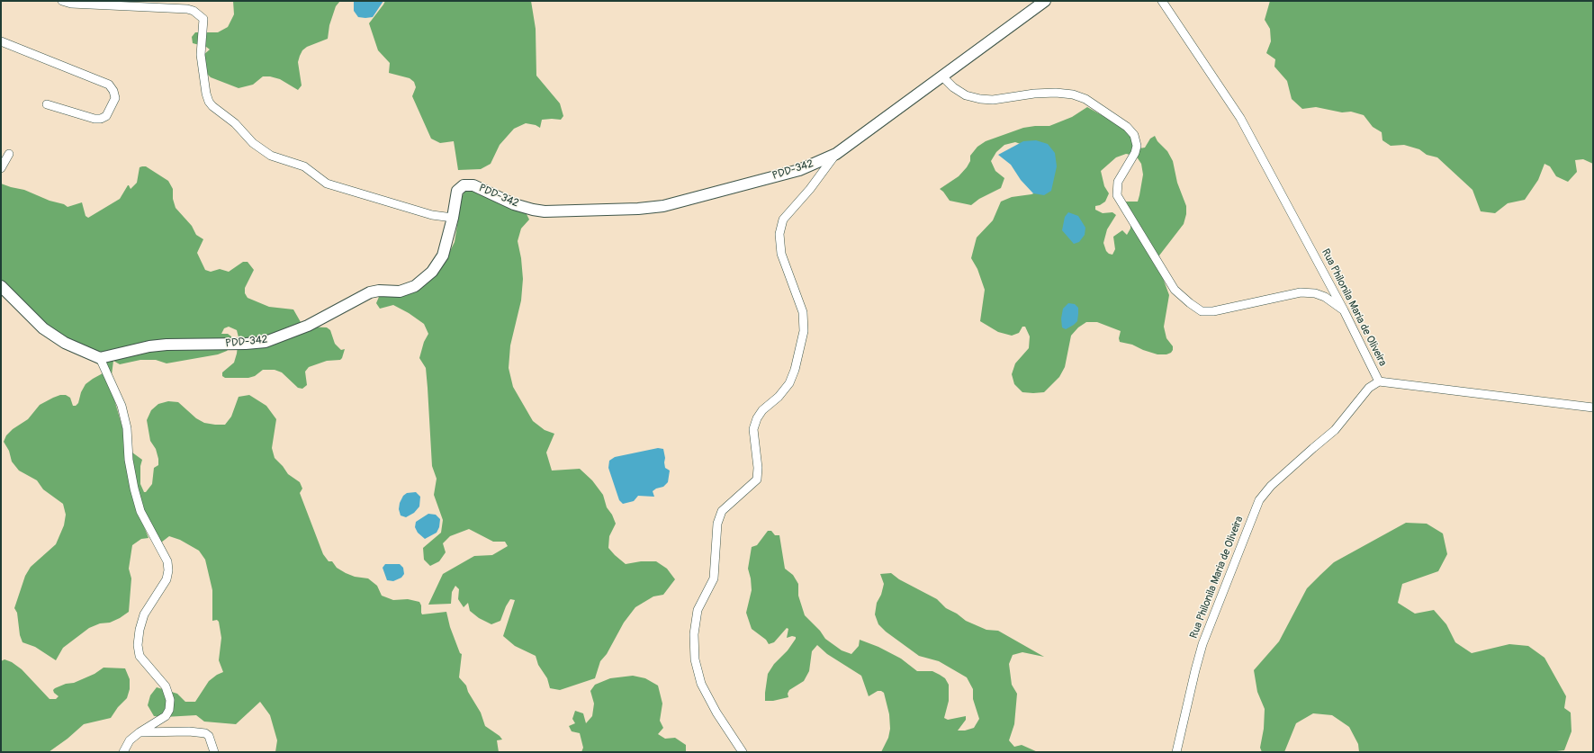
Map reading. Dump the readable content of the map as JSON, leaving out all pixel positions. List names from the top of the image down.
{
  "streets": {
    "street": ["PDD-342", "Rua Philonila Maria de Oliveira"]
  }
}
